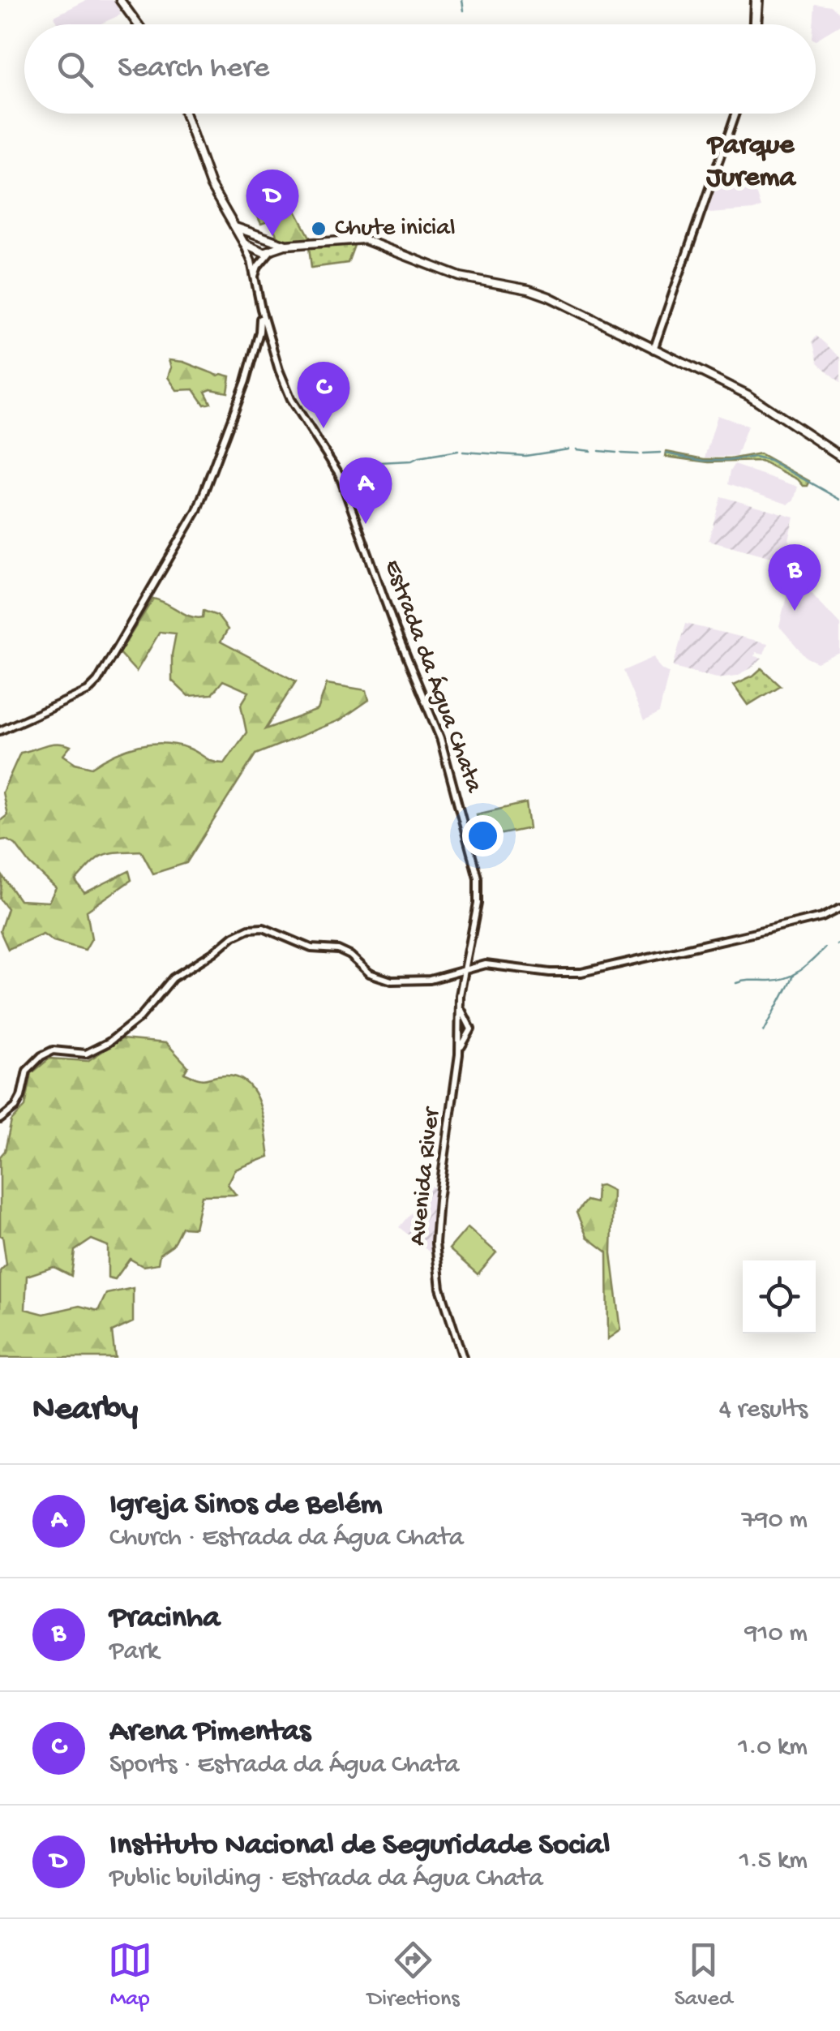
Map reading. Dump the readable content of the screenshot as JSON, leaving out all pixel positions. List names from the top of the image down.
{
  "streets": {
    "street": ["Estrada da Água Chata", "Avenida River"]
  },
  "crossings": [
    ["Estrada da Água Chata", "Avenida River"]
  ],
  "districts": ["Parque Jurema"],
  "places": ["Chute inicial"],
  "page": {
    "search": "Search here",
    "pins": [
      "D",
      "C",
      "A",
      "B"
    ],
    "heading": ["Nearby", "4 results"],
    "list": [
      {
        "mark": "A",
        "name": "Igreja Sinos de Belém",
        "note": "Church · Estrada da Água Chata",
        "value": "790 m"
      },
      {
        "mark": "B",
        "name": "Pracinha",
        "note": "Park",
        "value": "910 m"
      },
      {
        "mark": "C",
        "name": "Arena Pimentas",
        "note": "Sports · Estrada da Água Chata",
        "value": "1.0 km"
      },
      {
        "mark": "D",
        "name": "Instituto Nacional de Seguridade Social",
        "note": "Public building · Estrada da Água Chata",
        "value": "1.5 km"
      }
    ],
    "nav": ["Map", "Directions", "Saved"]
  }
}
